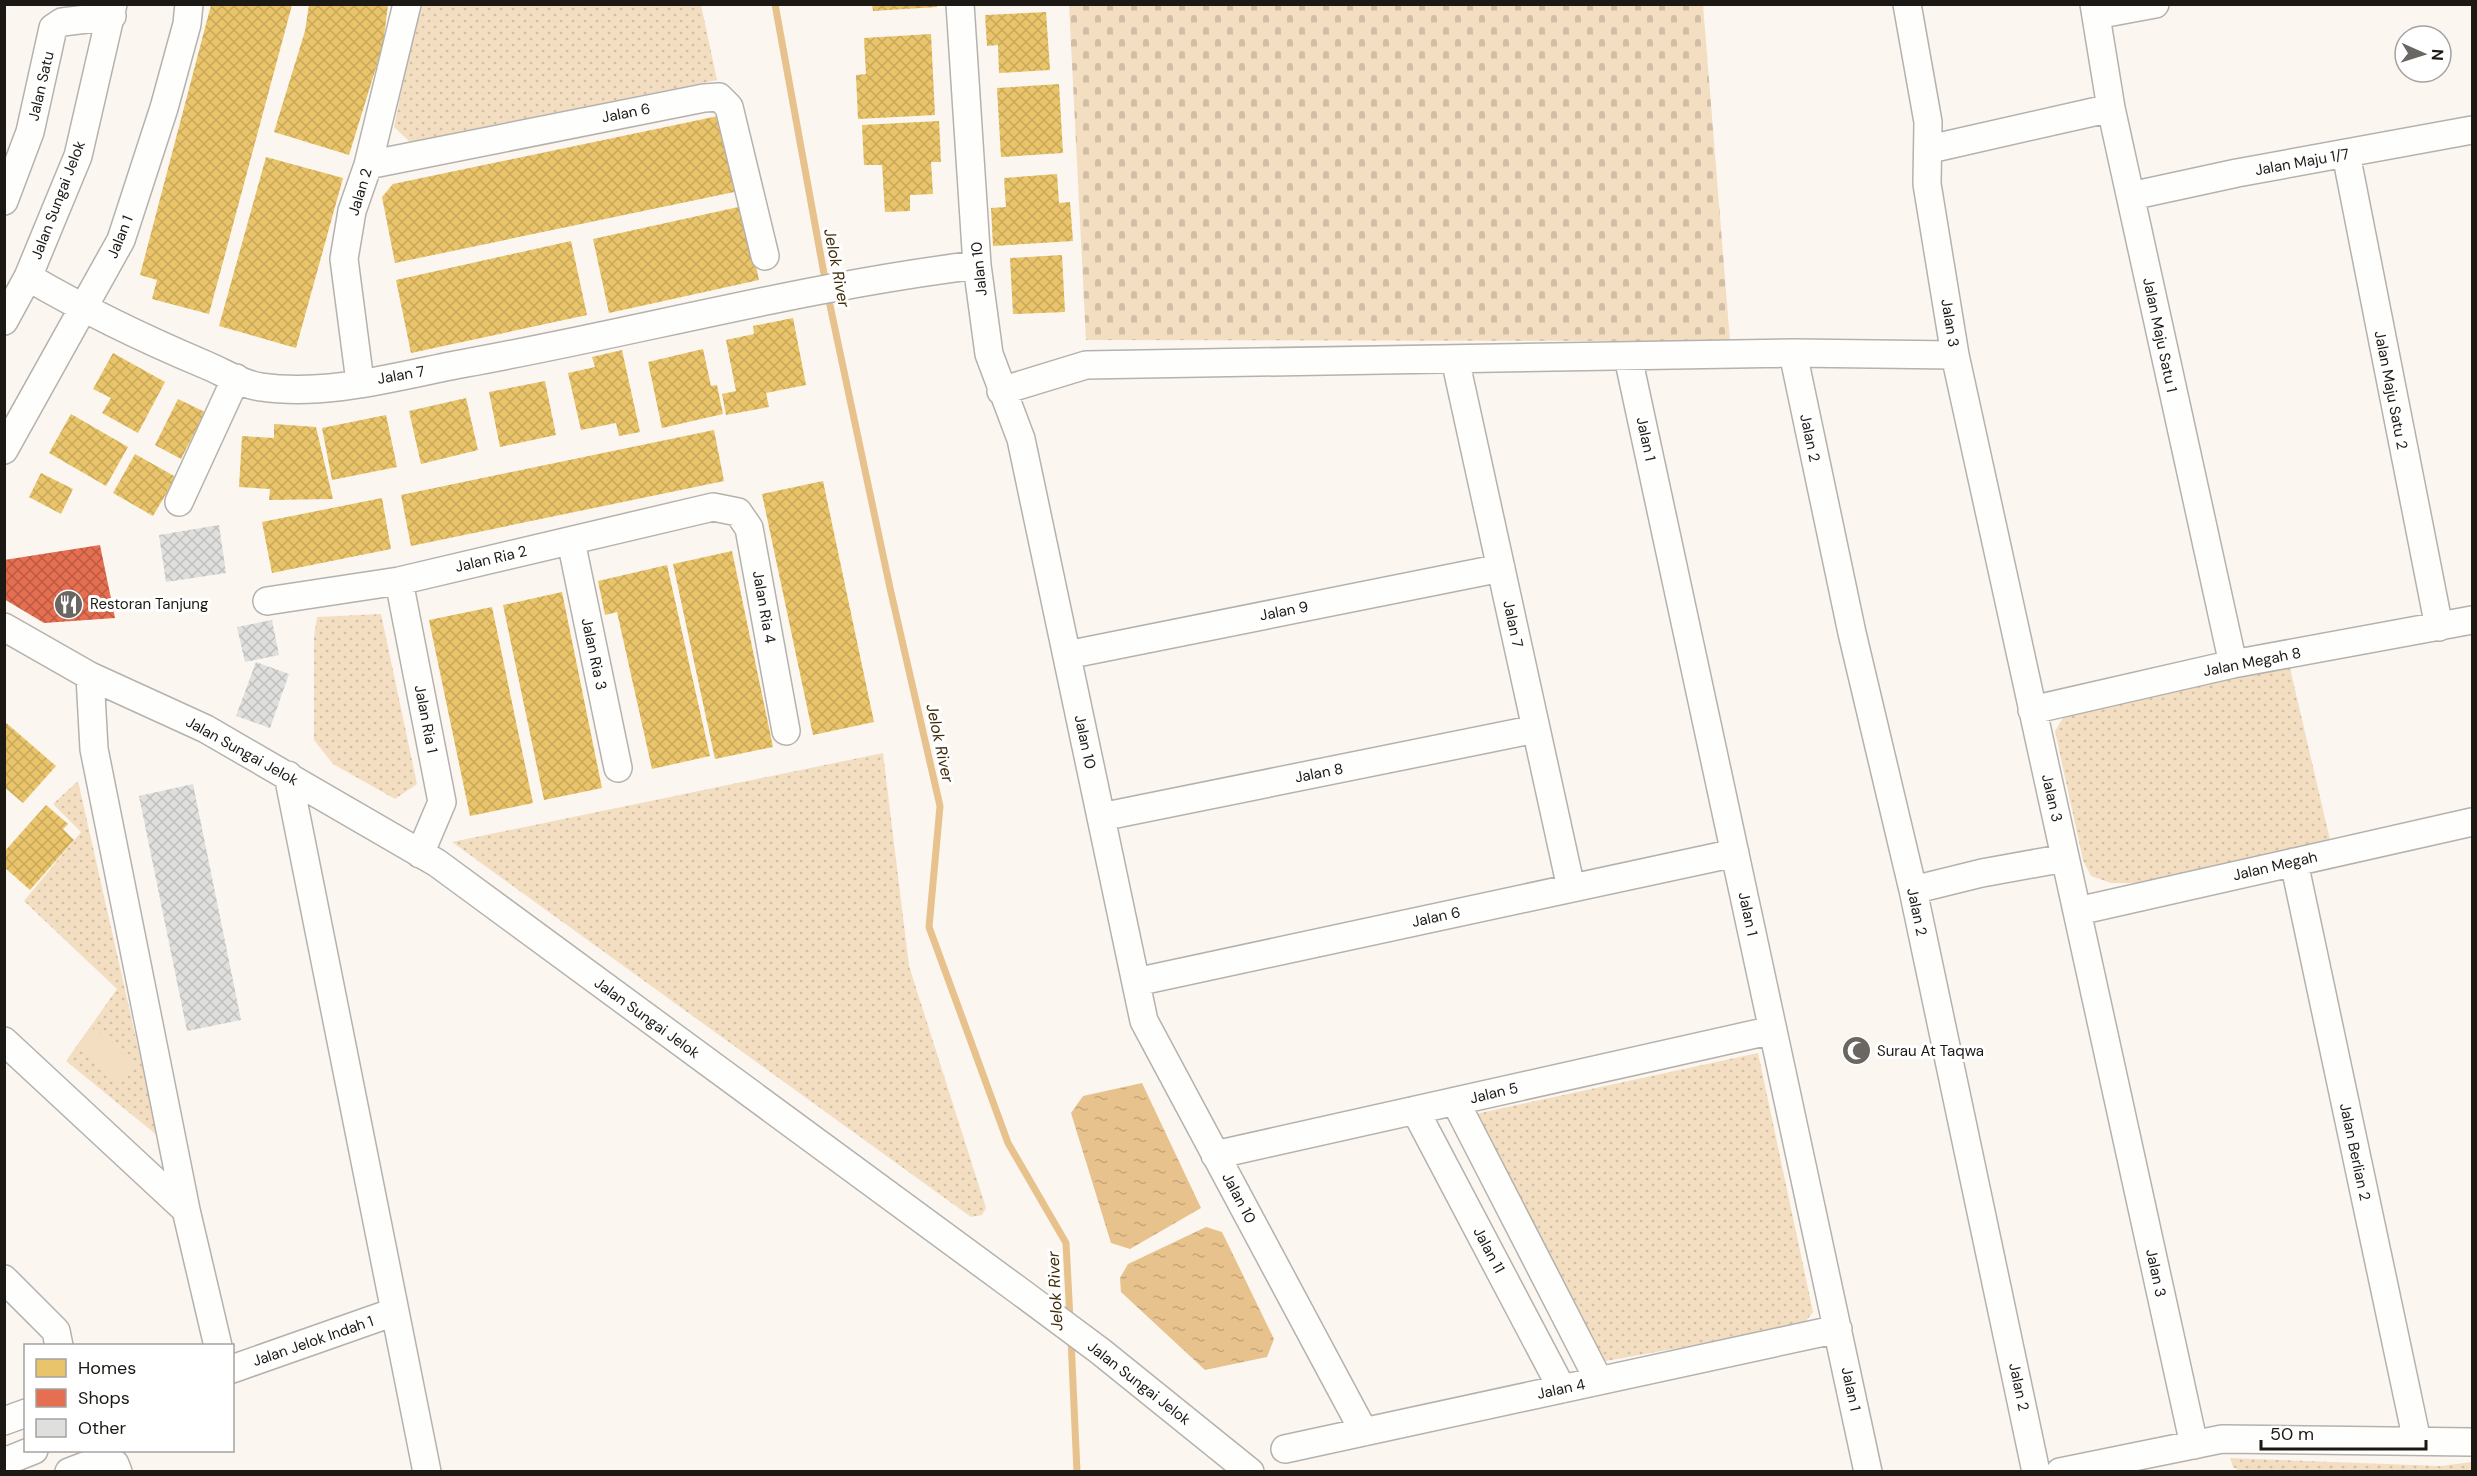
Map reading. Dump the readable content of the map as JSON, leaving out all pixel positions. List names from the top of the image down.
{
  "streets": {
    "street": [
      "Jalan Satu",
      "Jalan 6",
      "Jalan Maju 1/7",
      "Jalan 2",
      "Jalan Sungai Jelok",
      "Jalan 1",
      "Jalan 10",
      "Jalan 3",
      "Jalan Maju Satu 1",
      "Jalan 7",
      "Jalan Maju Satu 2",
      "Jalan Ria 2",
      "Jalan Ria 4",
      "Jalan 9",
      "Jalan Ria 3",
      "Jalan Megah 8",
      "Jalan Ria 1",
      "Jalan 8",
      "Jalan Megah",
      "Jalan 5",
      "Jalan Berlian 2",
      "Jalan 11",
      "Jalan Jelok Indah 1",
      "Jalan 4"
    ]
  },
  "crossings": [
    ["Jalan Satu", "Jalan Sungai Jelok"],
    ["Jalan 6", "Jalan 2"],
    ["Jalan 6", "Jalan 1"],
    ["Jalan 6", "Jalan 10"],
    ["Jalan 6", "Jalan 7"],
    ["Jalan Maju 1/7", "Jalan Maju Satu 1"],
    ["Jalan Maju 1/7", "Jalan Maju Satu 2"],
    ["Jalan 2", "Jalan 7"],
    ["Jalan Sungai Jelok", "Jalan 7"],
    ["Jalan Sungai Jelok", "Jalan Ria 1"],
    ["Jalan 1", "Jalan 7"],
    ["Jalan 1", "Jalan 5"],
    ["Jalan 1", "Jalan 4"],
    ["Jalan 10", "Jalan 7"],
    ["Jalan 10", "Jalan 9"],
    ["Jalan 10", "Jalan 8"],
    ["Jalan 10", "Jalan 5"],
    ["Jalan 10", "Jalan 4"],
    ["Jalan 3", "Jalan Megah 8"],
    ["Jalan 3", "Jalan Megah"],
    ["Jalan Maju Satu 1", "Jalan Megah 8"],
    ["Jalan 7", "Jalan 9"],
    ["Jalan 7", "Jalan 8"],
    ["Jalan Maju Satu 2", "Jalan Megah 8"],
    ["Jalan Ria 2", "Jalan Ria 4"],
    ["Jalan Ria 2", "Jalan Ria 3"],
    ["Jalan Ria 2", "Jalan Ria 1"],
    ["Jalan Megah", "Jalan Berlian 2"],
    ["Jalan 5", "Jalan 11"],
    ["Jalan 11", "Jalan 4"]
  ],
  "water": ["Jelok River"],
  "places": {
    "restaurant": ["Restoran Tanjung"],
    "mosque": ["Surau At Taqwa"]
  },
  "legend": ["Homes", "Shops", "Other"],
  "scale_bar": "50 m",
  "north": "right"
}
